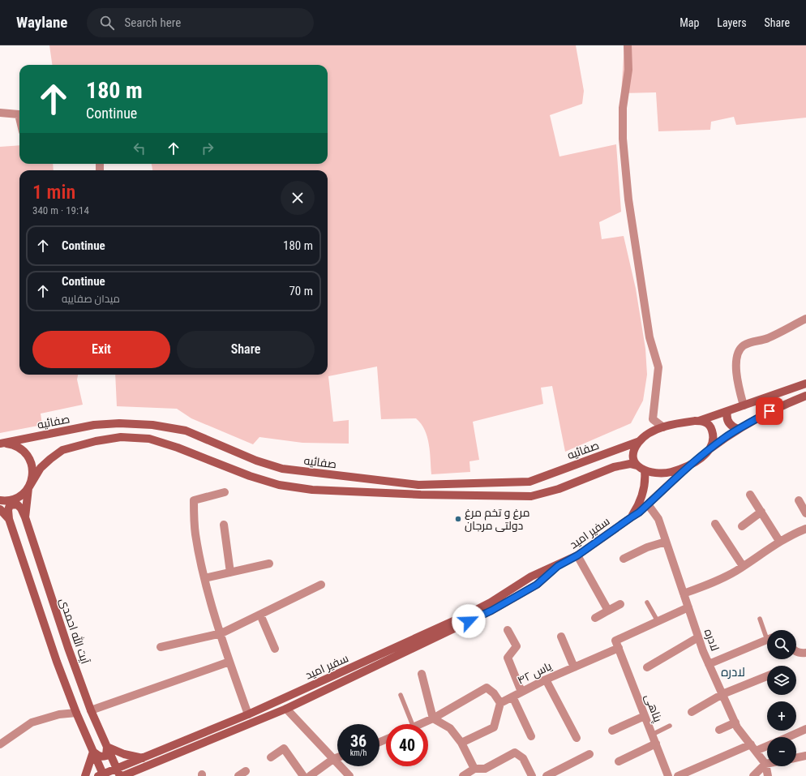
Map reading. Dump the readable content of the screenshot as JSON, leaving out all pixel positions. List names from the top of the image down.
{
  "streets": {
    "street": [
      "صفائیه",
      "سفیر امید",
      "آیت الله احمدی",
      "لادره",
      "یاس ۴۲",
      "پناهی"
    ]
  },
  "crossings": [
    ["سفیر امید", "آیت الله احمدی"],
    ["سفیر امید", "لادره"],
    ["یاس ۴۲", "پناهی"]
  ],
  "districts": ["لادره"],
  "places": ["مرغ و تخم مرغ دولتی مرجان"],
  "page": {
    "header": "Waylane",
    "search": "Search here",
    "nav": ["Map", "Layers", "Share"],
    "turn": ["180 m", "Continue"],
    "heading": ["1 min", "340 m · 19:14"],
    "list": [
      {
        "name": "Continue",
        "value": "180 m"
      },
      {
        "name": "Continue",
        "note": "میدان صفاییه",
        "value": "70 m"
      }
    ],
    "buttons": ["Exit", "Share"],
    "map_buttons": ["+", "−"],
    "speed": "36 km/h",
    "limit": "40"
  }
}
